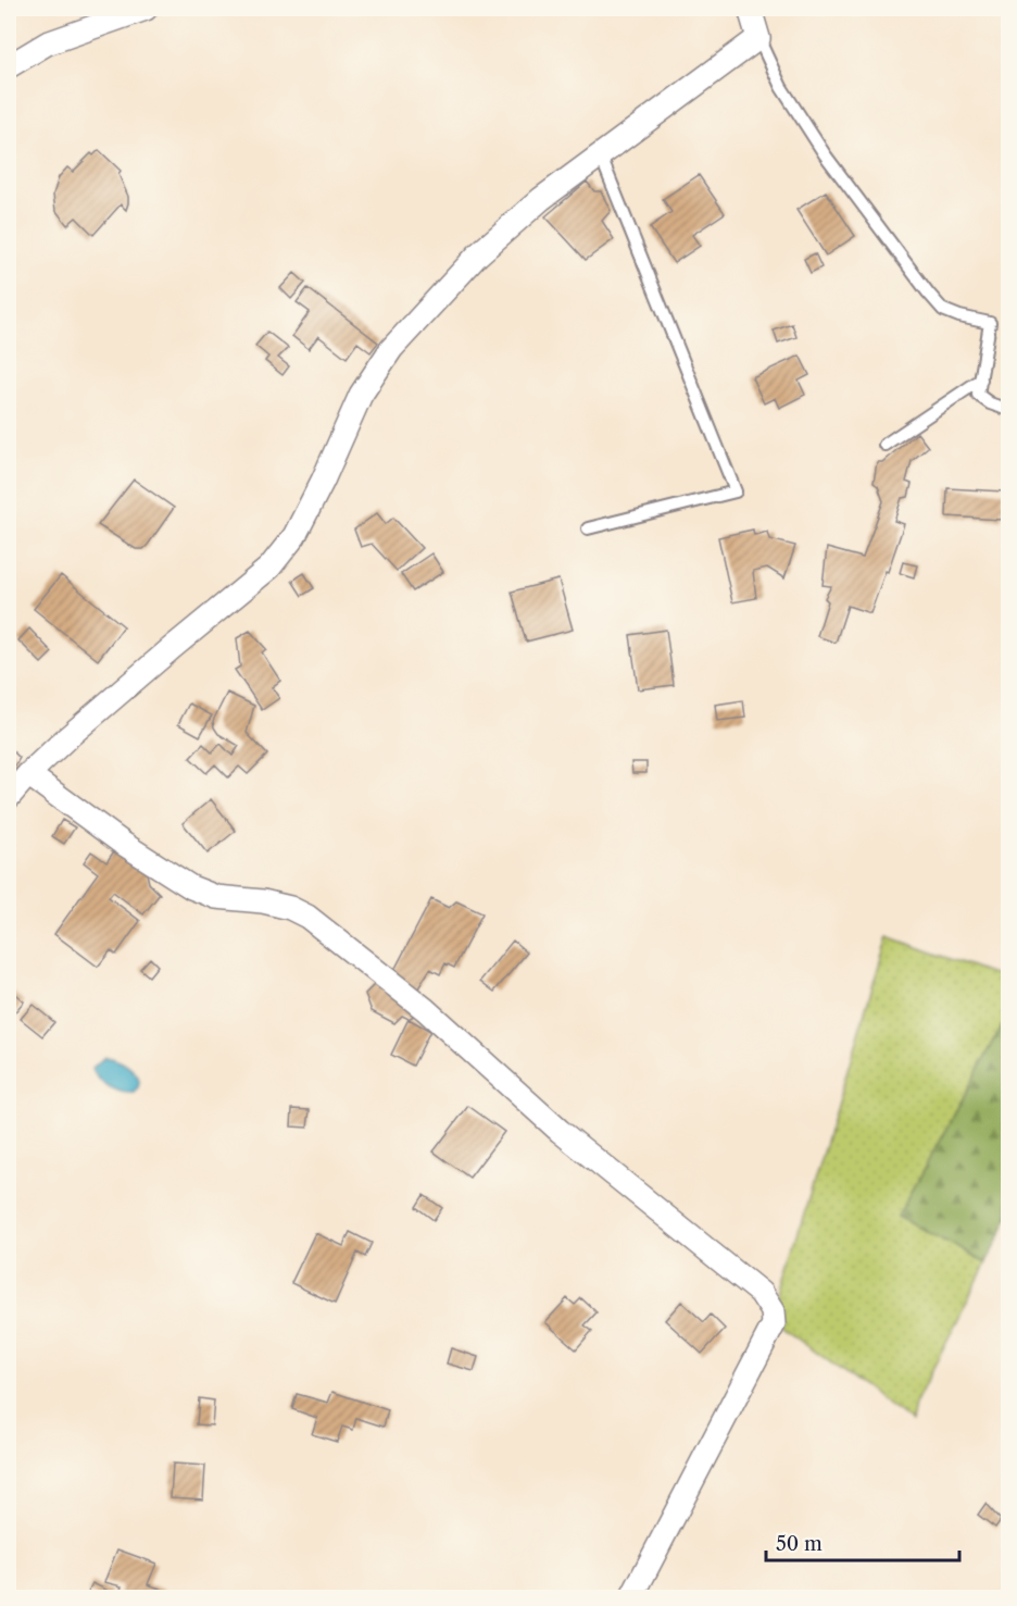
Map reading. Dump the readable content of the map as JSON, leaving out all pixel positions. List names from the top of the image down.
{
  "scale_bar": "50 m"
}
